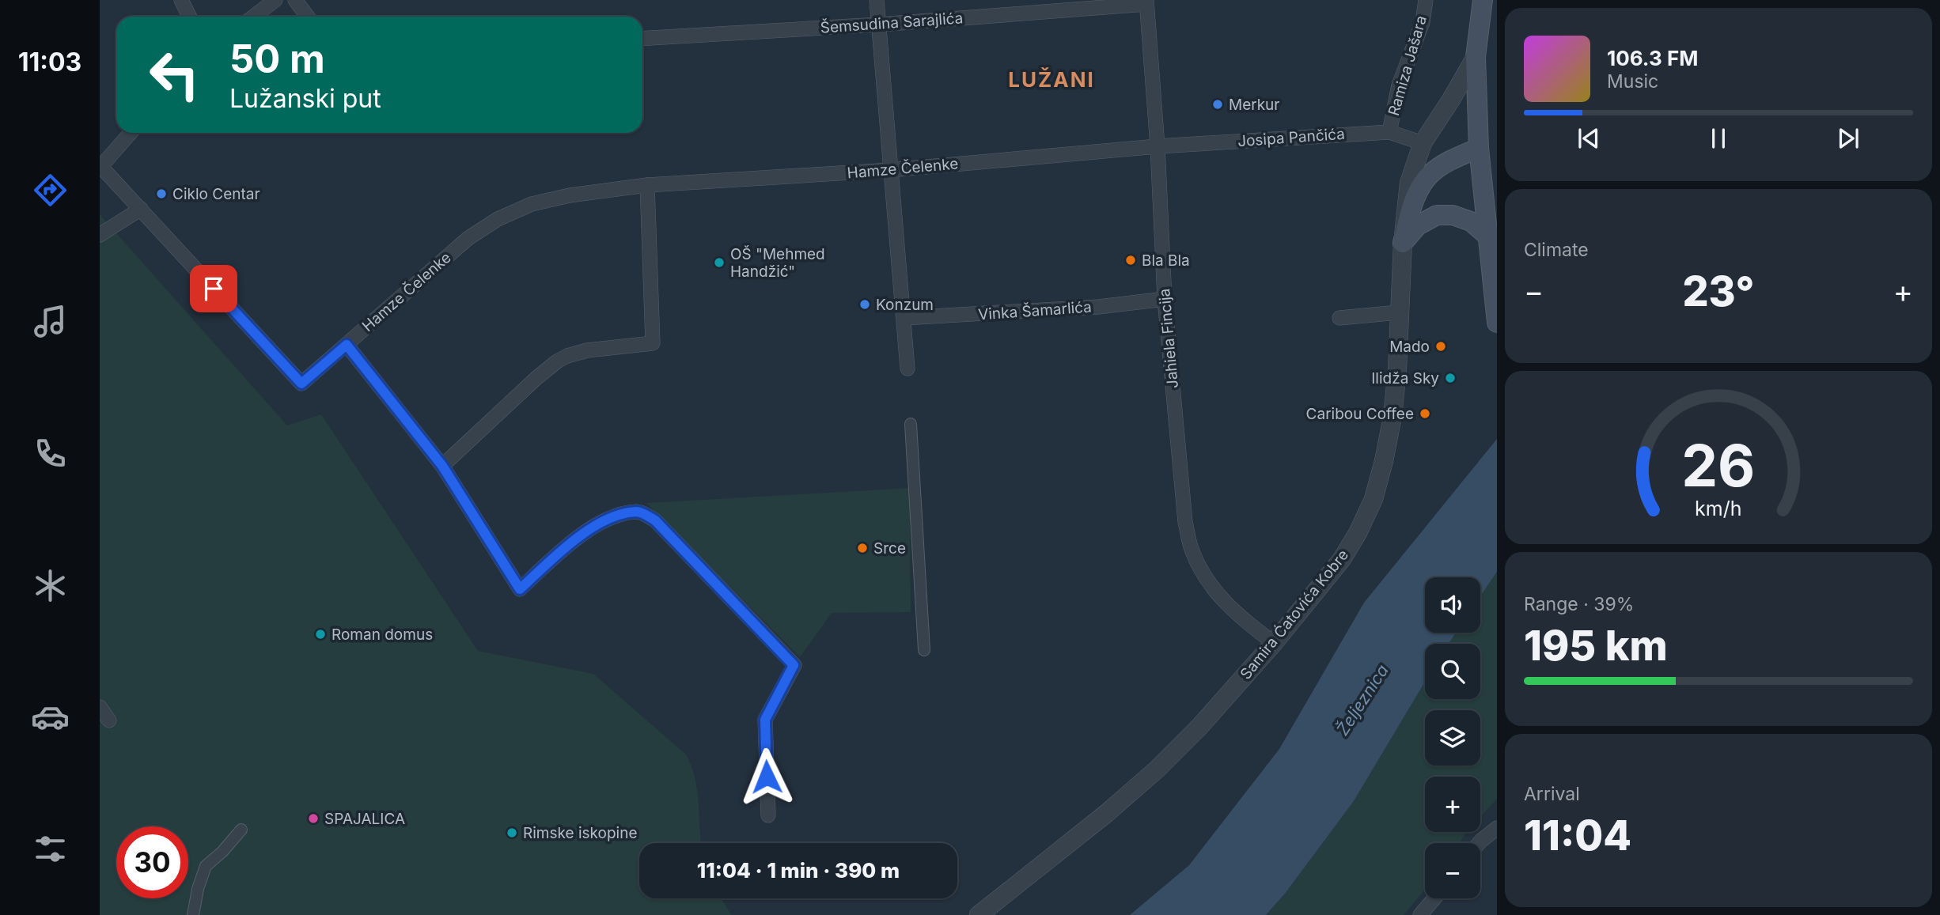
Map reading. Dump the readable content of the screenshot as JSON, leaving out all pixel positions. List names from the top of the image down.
{
  "streets": {
    "main road": ["Samira Ćatovića Kobre"],
    "street": [
      "Šemsudina Sarajlića",
      "Ramiza Jašara",
      "Josipa Pančića",
      "Hamze Čelenke",
      "Vinka Šamarlića",
      "Jahiela Fincija"
    ]
  },
  "crossings": [
    ["Šemsudina Sarajlića", "Jahiela Fincija"],
    ["Ramiza Jašara", "Josipa Pančića"],
    ["Josipa Pančića", "Hamze Čelenke"],
    ["Josipa Pančića", "Jahiela Fincija"],
    ["Josipa Pančića", "Samira Ćatovića Kobre"],
    ["Hamze Čelenke", "Jahiela Fincija"],
    ["Vinka Šamarlića", "Jahiela Fincija"],
    ["Jahiela Fincija", "Samira Ćatovića Kobre"]
  ],
  "districts": ["LUŽANI"],
  "water": ["Željeznica"],
  "places": [
    "Merkur",
    "Ciklo Centar",
    "Bla Bla",
    "OŠ \"Mehmed Handžić\"",
    "Konzum",
    "Mado",
    "Ilidža Sky",
    "Caribou Coffee",
    "Srce",
    "Roman domus",
    "SPAJALICA",
    "Rimske iskopine"
  ],
  "page": {
    "tabs": "11:03",
    "turn": ["50 m", "Lužanski put"],
    "song": ["106.3 FM", "Music"],
    "tile": [
      "Climate",
      ["Range · 39%", "195 km"],
      ["Arrival", "11:04"]
    ],
    "heat": ["−", "23°", "+"],
    "map_buttons": ["+", "−"],
    "limit": "30",
    "trip": "11:04 · 1 min · 390 m",
    "gauge": ["26", "km/h"]
  }
}
